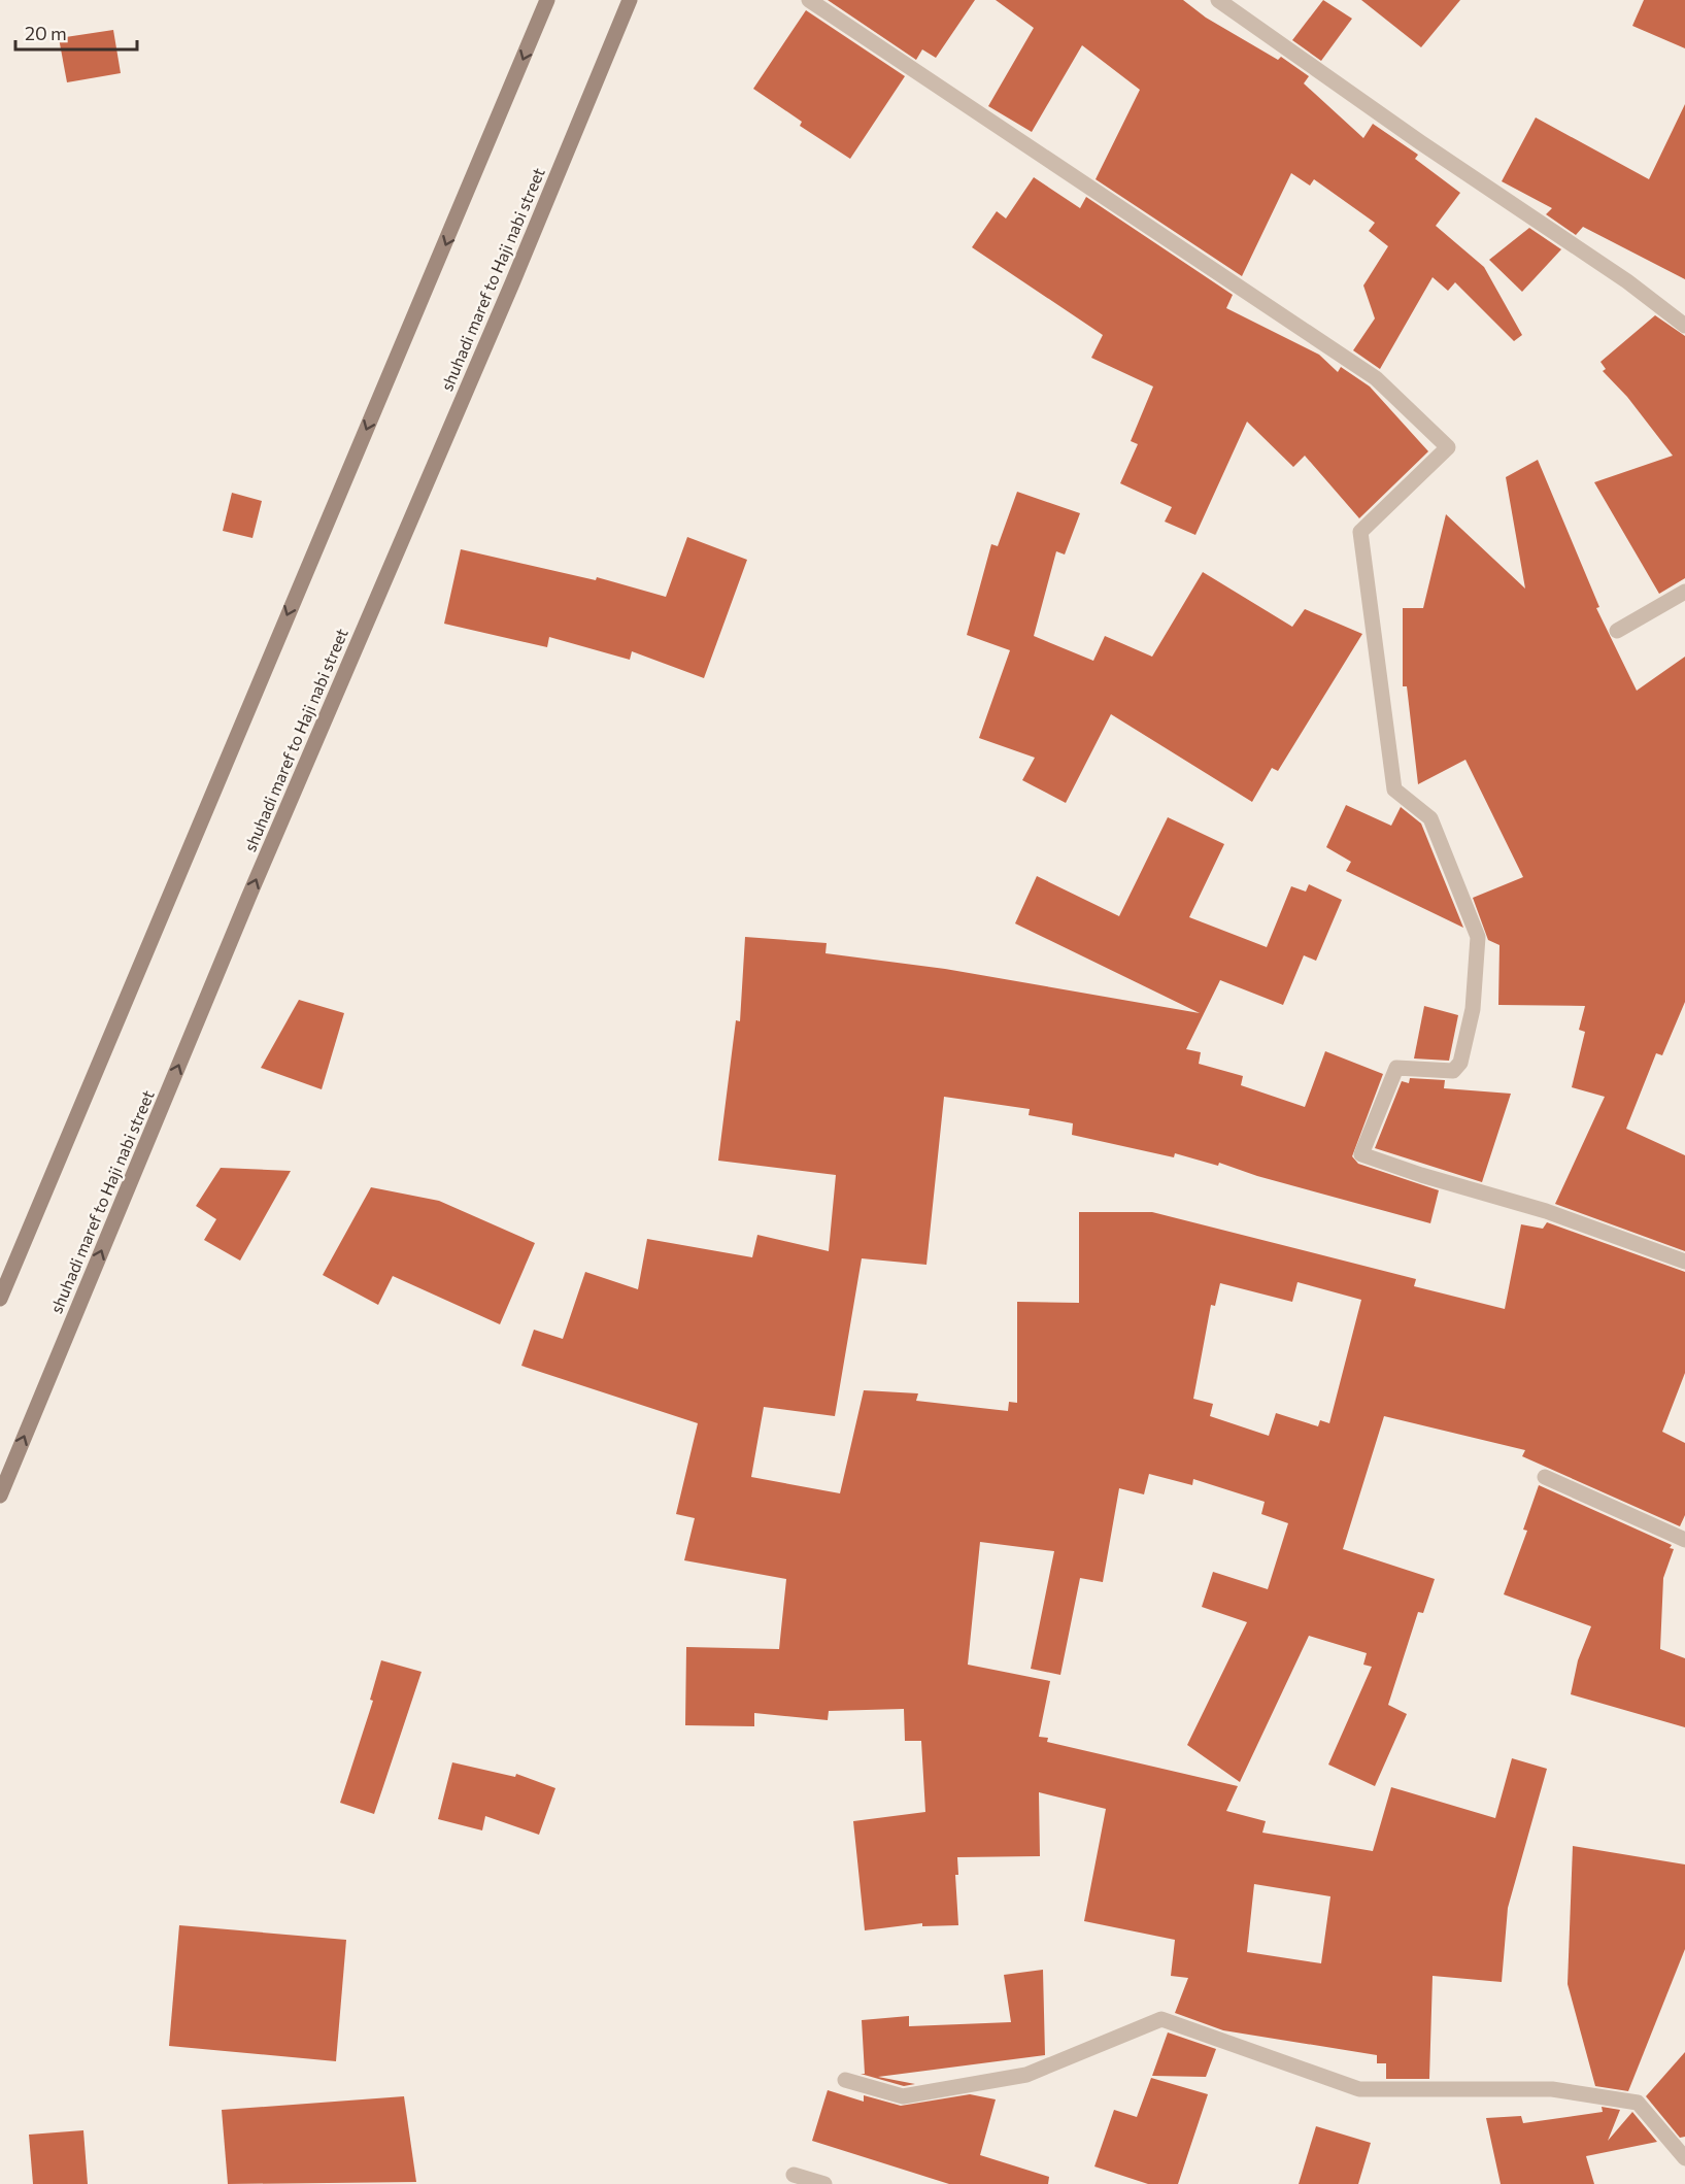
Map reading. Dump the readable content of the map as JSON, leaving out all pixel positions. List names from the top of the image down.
{
  "streets": {
    "main road": ["shuhadi maref to Haji nabi street"]
  },
  "scale_bar": "20 m"
}
